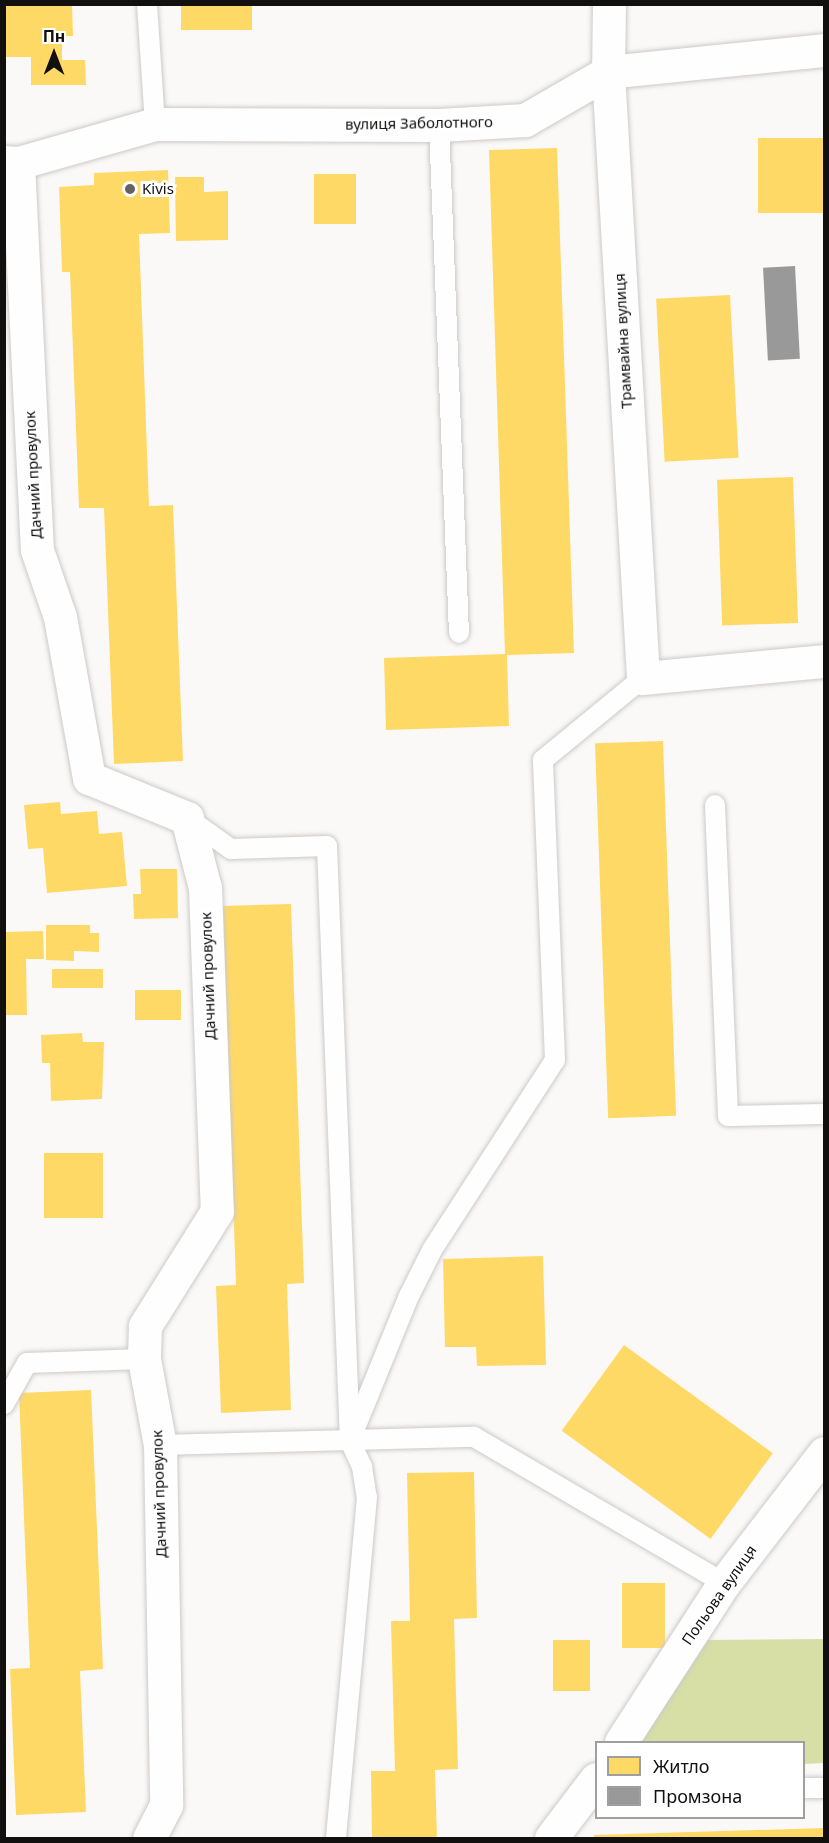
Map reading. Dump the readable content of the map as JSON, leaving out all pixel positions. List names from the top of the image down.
{
  "streets": {
    "street": [
      "вулиця Заболотного",
      "Трамвайна вулиця",
      "Дачний провулок",
      "Польова вулиця"
    ]
  },
  "crossings": [
    ["вулиця Заболотного", "Трамвайна вулиця"],
    ["вулиця Заболотного", "Дачний провулок"]
  ],
  "places": ["Kivis"],
  "legend": ["Житло", "Промзона"],
  "north": "top"
}
